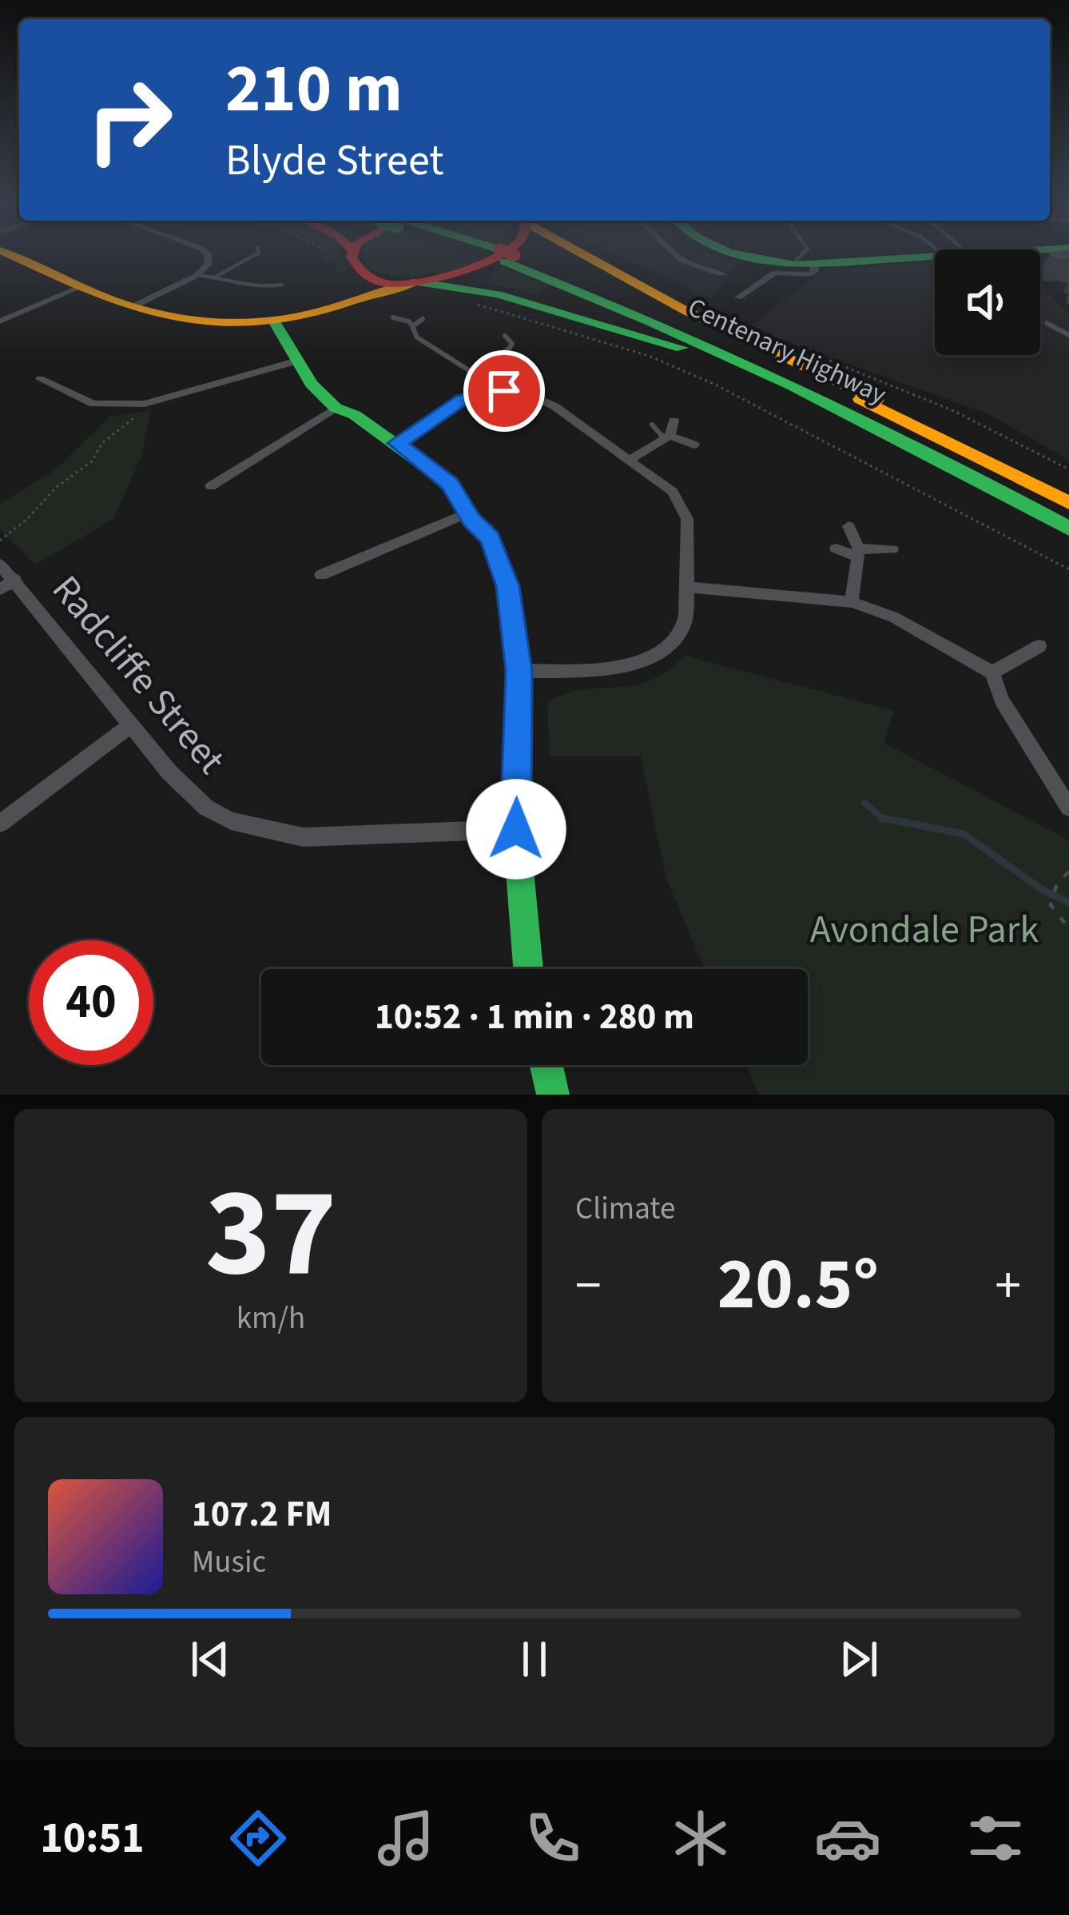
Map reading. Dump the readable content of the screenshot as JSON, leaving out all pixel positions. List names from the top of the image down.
{
  "streets": {
    "main road": ["Centenary Highway"],
    "street": ["Radcliffe Street"]
  },
  "parks": ["Avondale Park"],
  "page": {
    "turn": ["210 m", "Blyde Street"],
    "limit": "40",
    "trip": "10:52 · 1 min · 280 m",
    "tile": [
      ["37", "km/h"],
      "Climate"
    ],
    "heat": ["−", "20.5°", "+"],
    "song": ["107.2 FM", "Music"],
    "tabs": "10:51"
  }
}
